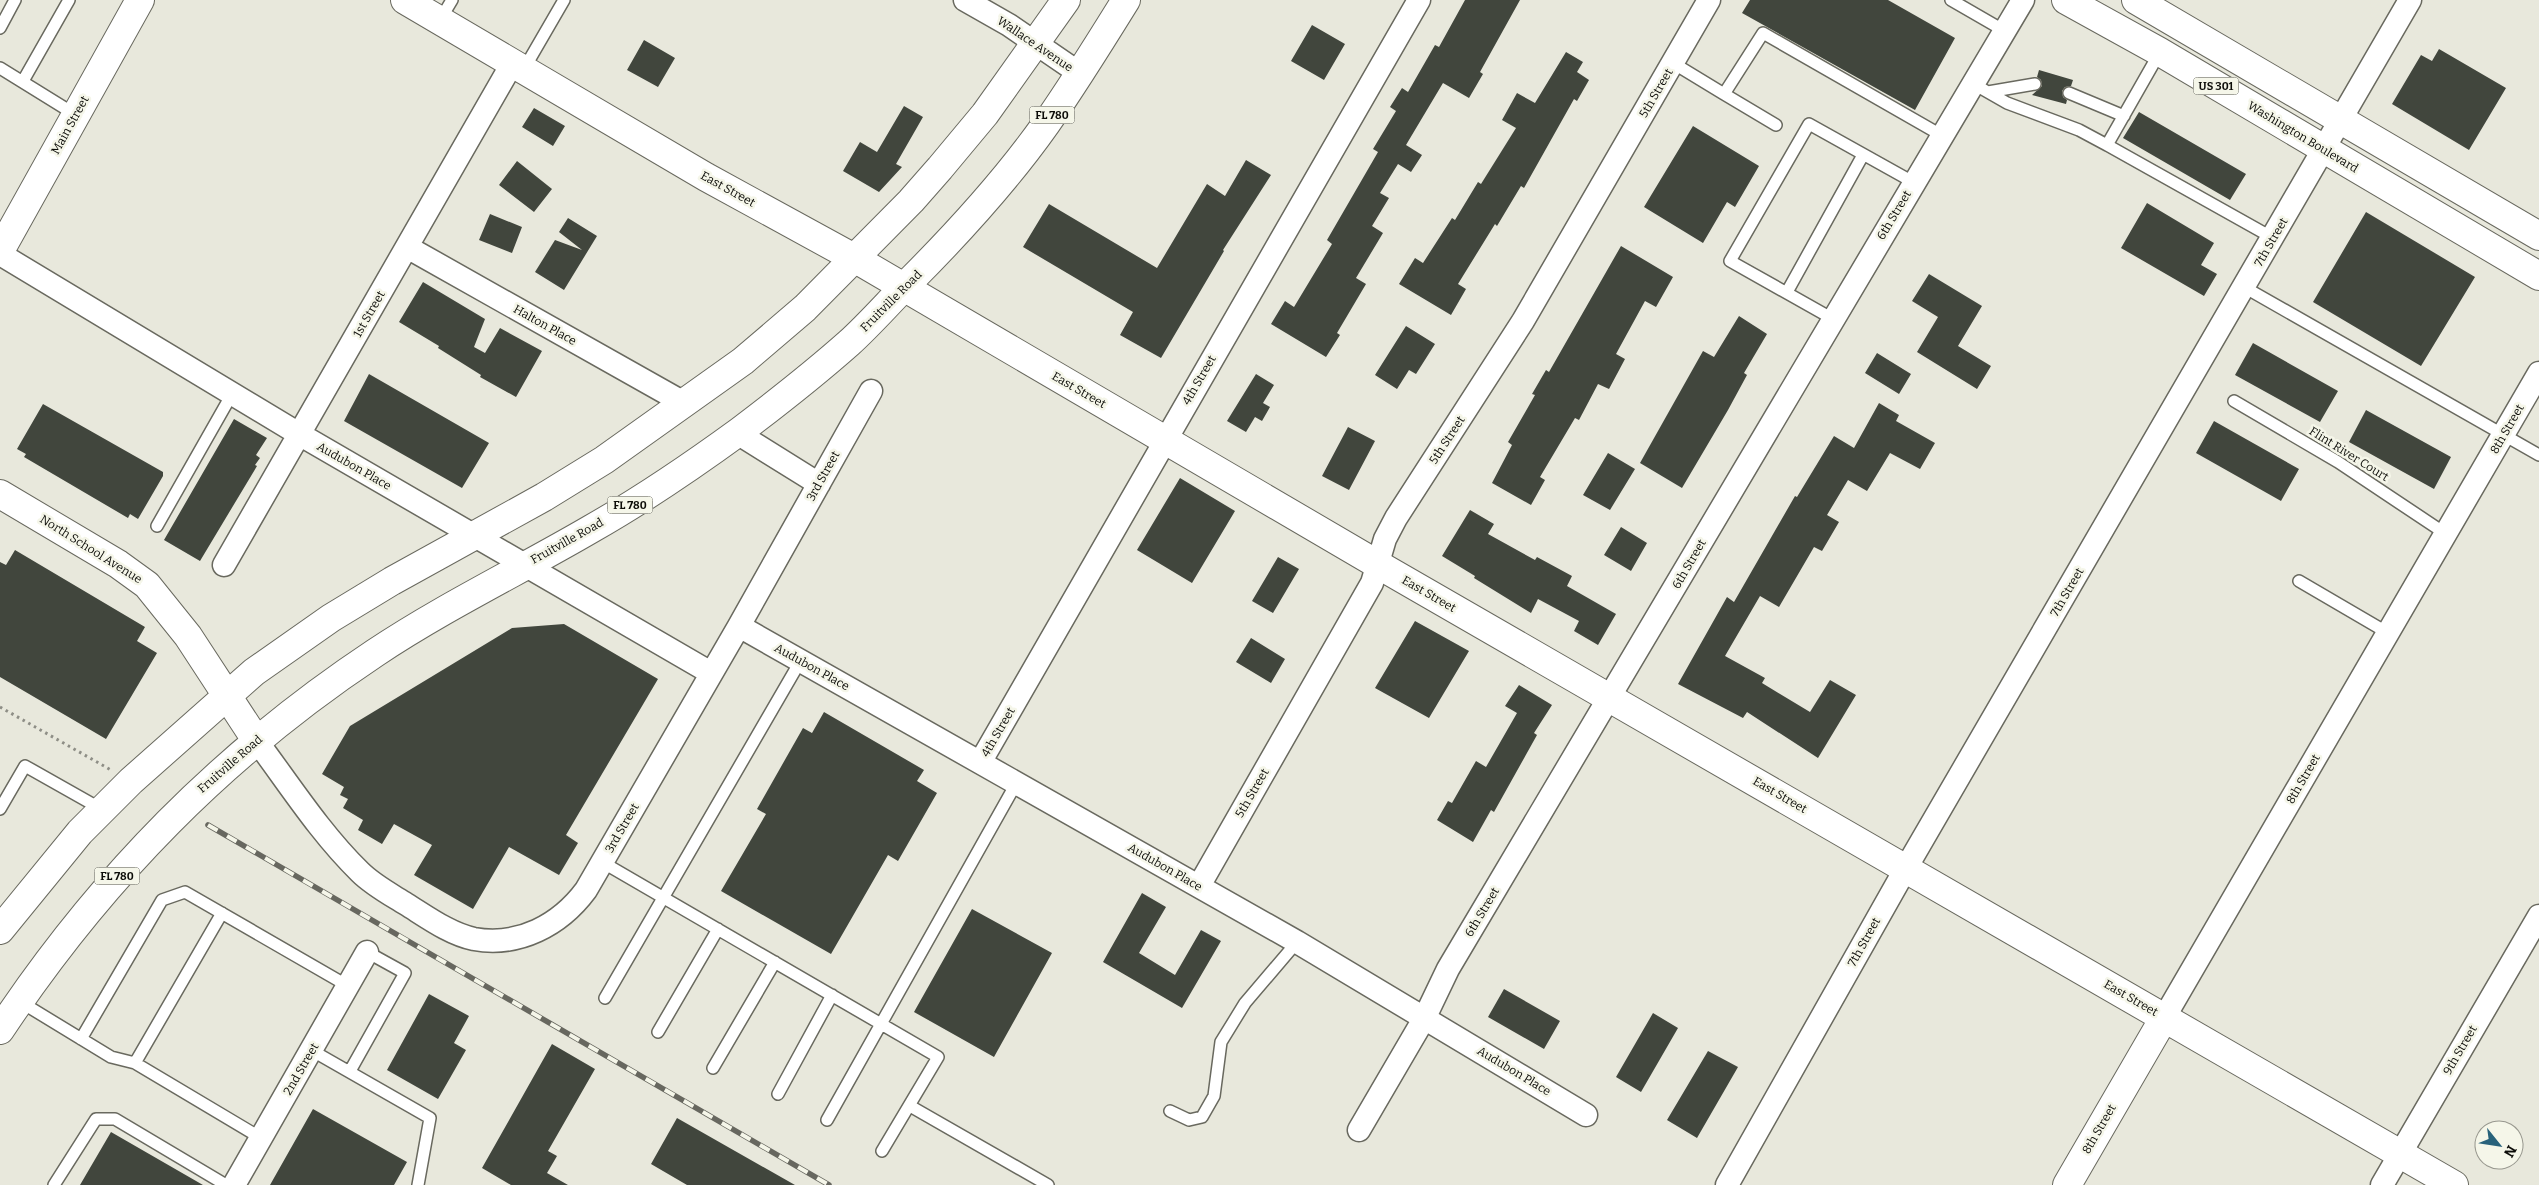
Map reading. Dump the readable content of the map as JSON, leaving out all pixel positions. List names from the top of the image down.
{
  "streets": {
    "main road": [
      "US 301",
      "FL 780",
      "Main Street",
      "Washington Boulevard",
      "East Street",
      "Fruitville Road",
      "8th Street",
      "North School Avenue"
    ],
    "street": [
      "Wallace Avenue",
      "5th Street",
      "6th Street",
      "7th Street",
      "1st Street",
      "Halton Place",
      "4th Street",
      "Audubon Place",
      "3rd Street",
      "9th Street",
      "2nd Street"
    ],
    "lane": ["Flint River Court"]
  },
  "crossings": [
    ["Wallace Avenue", "Fruitville Road"],
    ["US 301", "7th Street"],
    ["5th Street", "East Street"],
    ["5th Street", "Audubon Place"],
    ["Main Street", "Audubon Place"],
    ["Washington Boulevard", "7th Street"],
    ["East Street", "6th Street"],
    ["East Street", "7th Street"],
    ["East Street", "Fruitville Road"],
    ["East Street", "1st Street"],
    ["East Street", "4th Street"],
    ["East Street", "8th Street"],
    ["East Street", "9th Street"],
    ["6th Street", "Audubon Place"],
    ["Fruitville Road", "Audubon Place"],
    ["Fruitville Road", "3rd Street"],
    ["Fruitville Road", "North School Avenue"],
    ["1st Street", "Halton Place"],
    ["1st Street", "Audubon Place"],
    ["4th Street", "Audubon Place"],
    ["8th Street", "Flint River Court"],
    ["Audubon Place", "3rd Street"],
    ["3rd Street", "North School Avenue"]
  ],
  "north": "bottom right"
}
